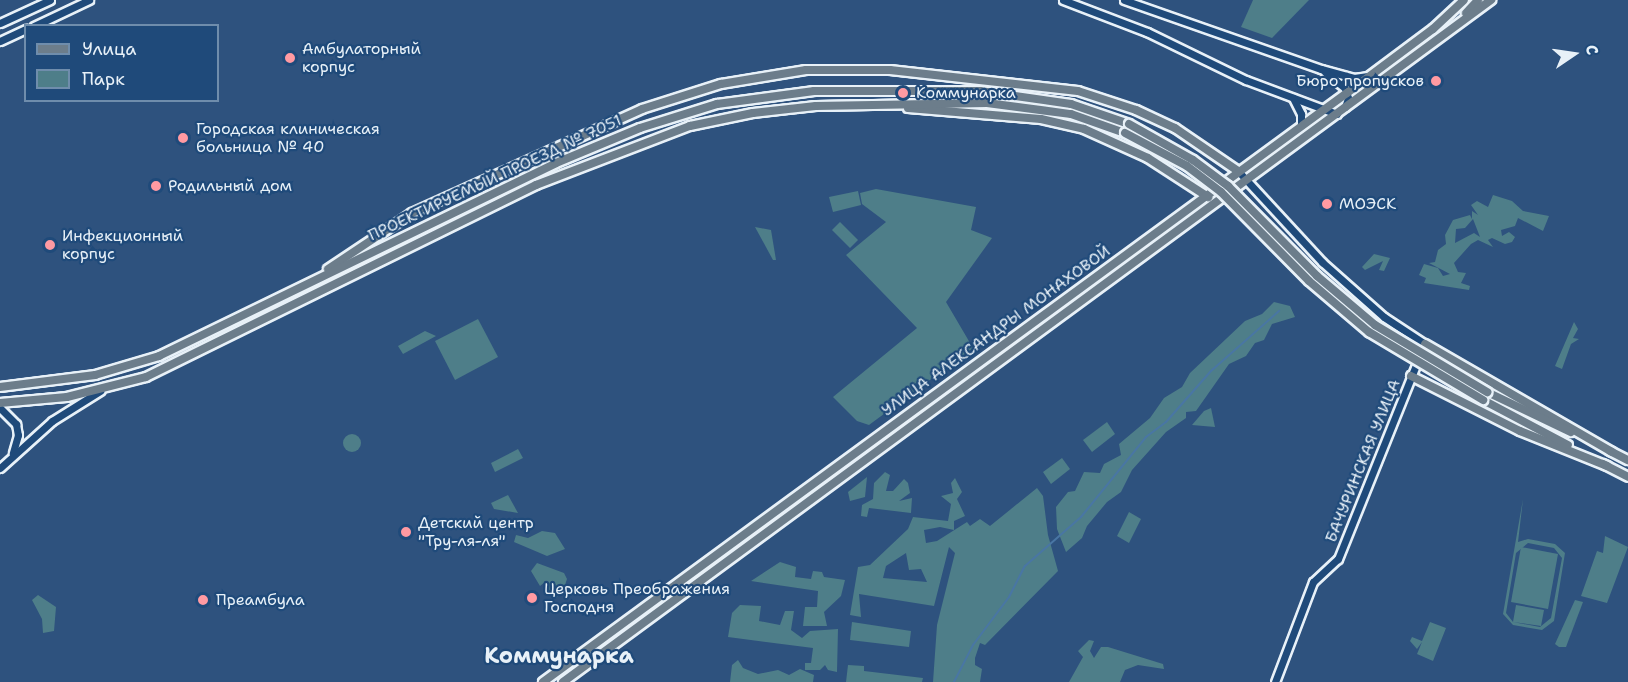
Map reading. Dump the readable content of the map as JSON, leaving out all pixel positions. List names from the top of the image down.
{
  "streets": {
    "main road": ["ПРОЕКТИРУЕМЫЙ ПРОЕЗД № 7051", "УЛИЦА АЛЕКСАНДРЫ МОНАХОВОЙ"],
    "street": ["БАЧУРИНСКАЯ УЛИЦА"]
  },
  "districts": ["Коммунарка"],
  "places": [
    "Амбулаторный корпус",
    "Бюро пропусков",
    "Коммунарка",
    "Городская клиническая больница № 40",
    "Родильный дом",
    "МОЭСК",
    "Инфекционный корпус",
    "Детский центр \"Тру-ля-ля\"",
    "Церковь Преображения Господня",
    "Преамбула"
  ],
  "legend": ["Улица", "Парк"],
  "north": "right"
}
